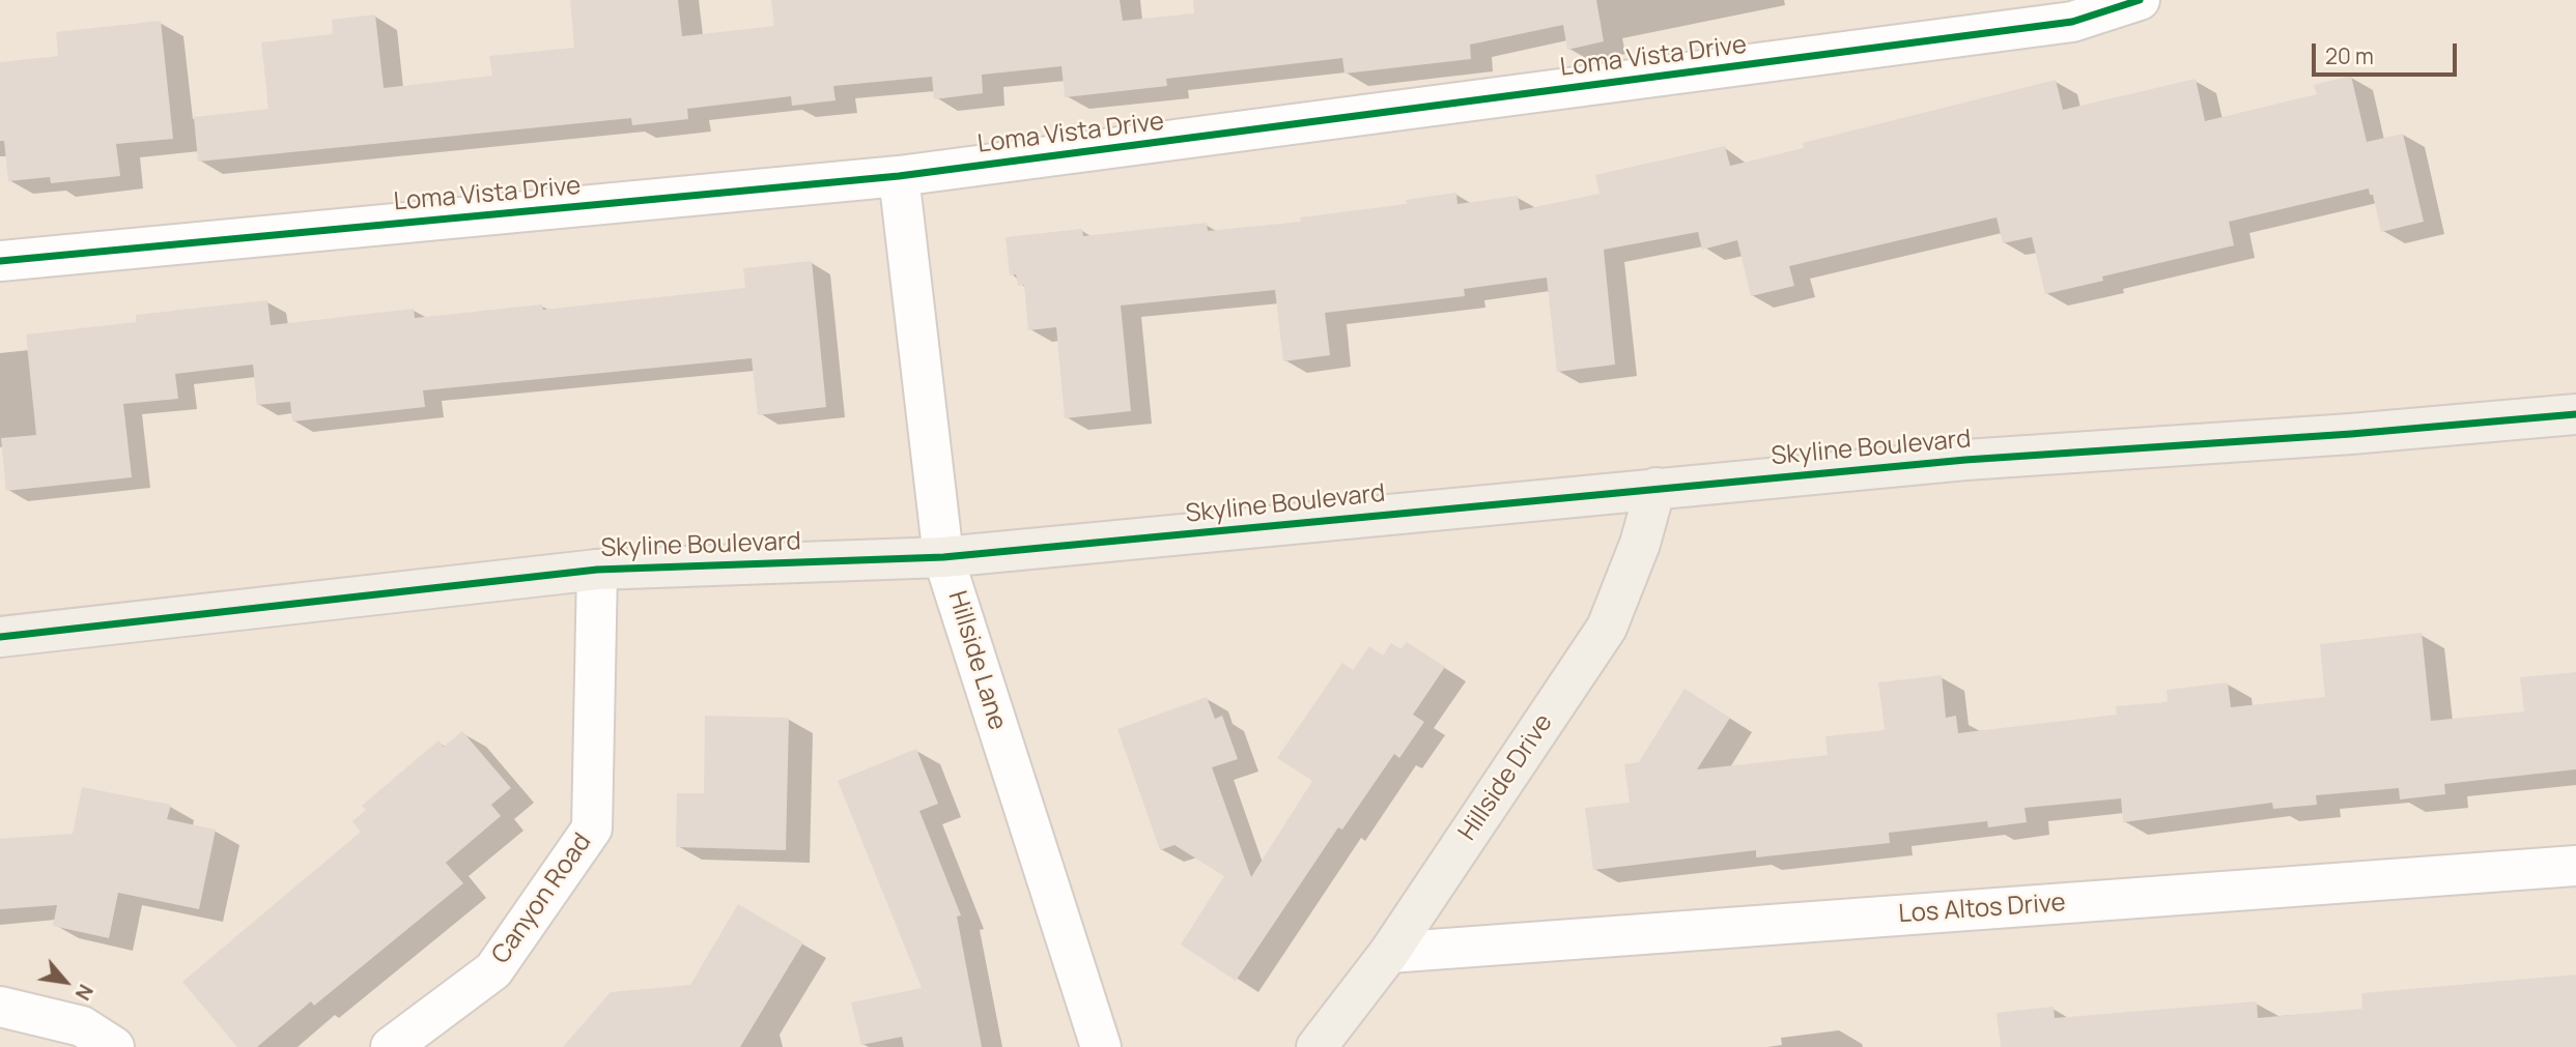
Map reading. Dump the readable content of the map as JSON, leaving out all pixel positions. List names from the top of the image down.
{
  "streets": {
    "main road": ["Skyline Boulevard", "Hillside Drive"],
    "street": [
      "Loma Vista Drive",
      "Hillside Lane",
      "Canyon Road",
      "Los Altos Drive"
    ]
  },
  "crossings": [
    ["Loma Vista Drive", "Hillside Lane"],
    ["Skyline Boulevard", "Hillside Lane"],
    ["Skyline Boulevard", "Hillside Drive"],
    ["Skyline Boulevard", "Canyon Road"],
    ["Hillside Drive", "Los Altos Drive"]
  ],
  "scale_bar": "20 m",
  "north": "bottom right"
}
